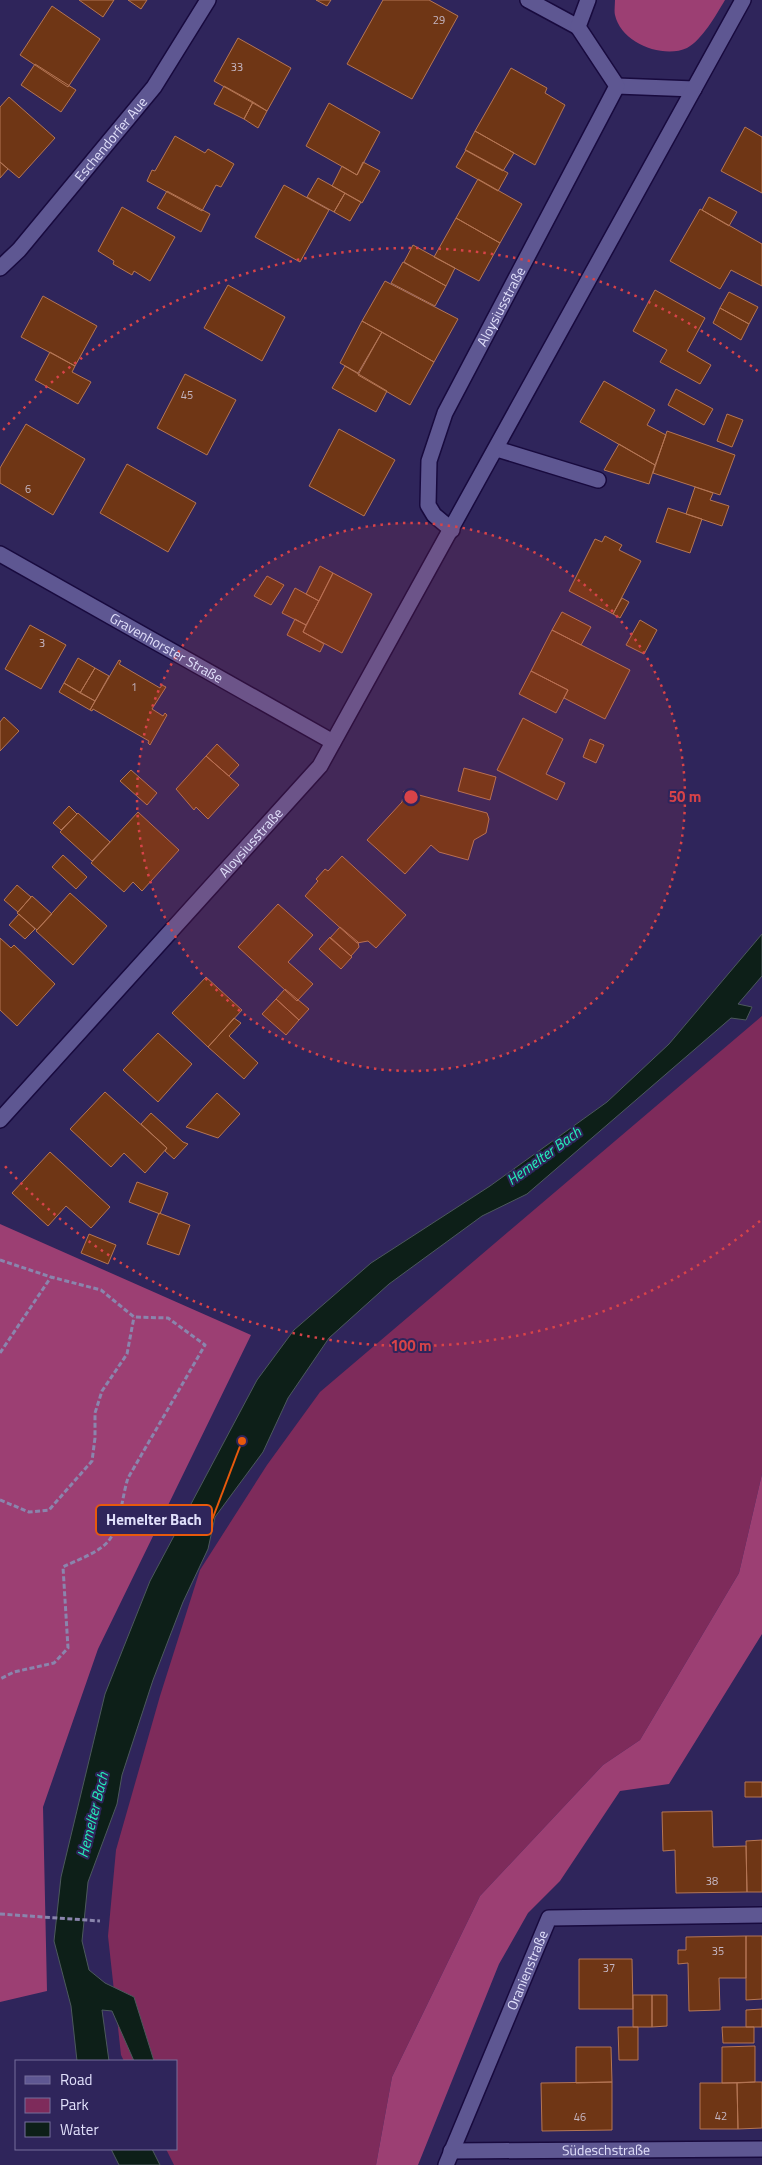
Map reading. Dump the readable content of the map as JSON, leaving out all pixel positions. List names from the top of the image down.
{
  "streets": {
    "street": [
      "Eschendorfer Aue",
      "Aloysiusstraße",
      "Gravenhorster Straße",
      "Oranienstraße",
      "Südeschstraße"
    ]
  },
  "crossings": [
    ["Aloysiusstraße", "Gravenhorster Straße"],
    ["Oranienstraße", "Südeschstraße"]
  ],
  "water": ["Hemelter Bach"],
  "places": ["Hemelter Bach"],
  "house_numbers": [
    "29",
    "33",
    "45",
    "6",
    "3",
    "1",
    "38",
    "35",
    "37",
    "42",
    "46"
  ],
  "legend": ["Road", "Park", "Water"],
  "rings": ["50 m", "100 m"]
}
